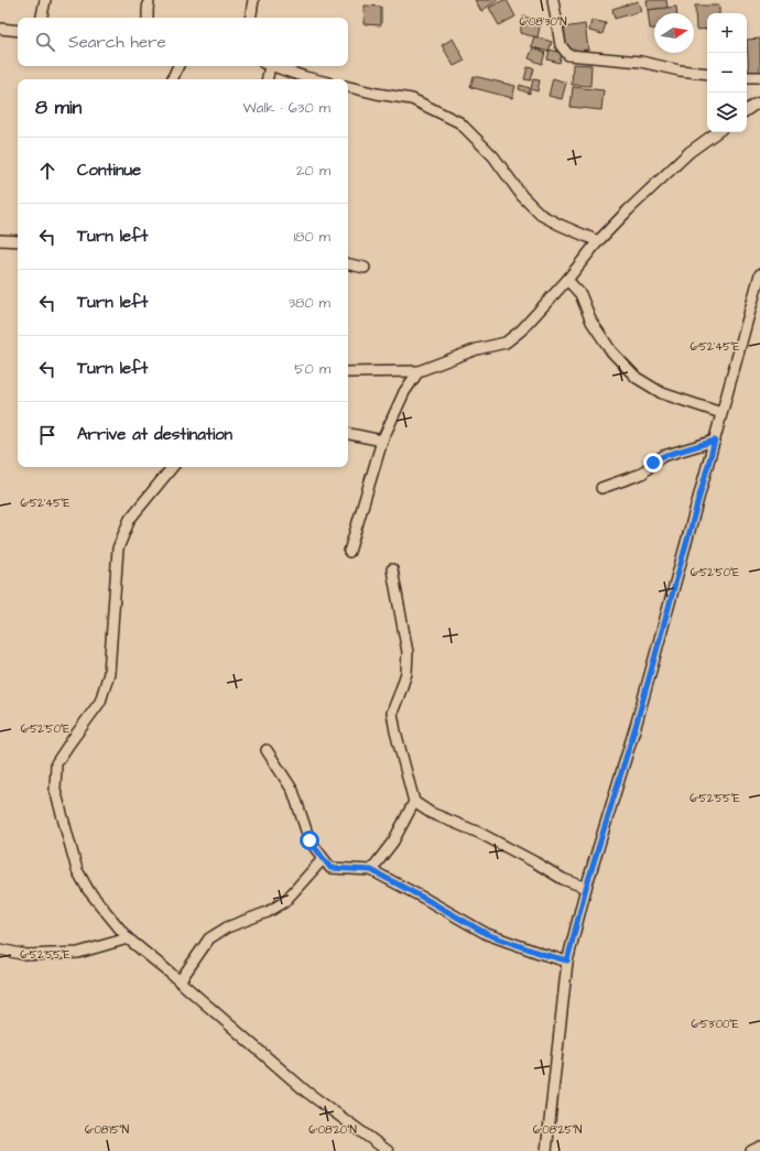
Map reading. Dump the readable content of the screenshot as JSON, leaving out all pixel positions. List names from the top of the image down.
{
  "north": "right",
  "page": {
    "map_buttons": ["+", "−"],
    "search": "Search here",
    "heading": ["8 min", "Walk · 630 m"],
    "list": [
      ["Continue", "20 m"],
      ["Turn left", "180 m"],
      ["Turn left", "380 m"],
      ["Turn left", "50 m"],
      "Arrive at destination"
    ]
  },
  "coordinates": [
    "6°08'30\"N",
    "6°52'45\"E",
    "6°52'50\"E",
    "6°52'55\"E",
    "6°53'00\"E",
    "6°08'15\"N",
    "6°08'20\"N",
    "6°08'25\"N"
  ]
}
